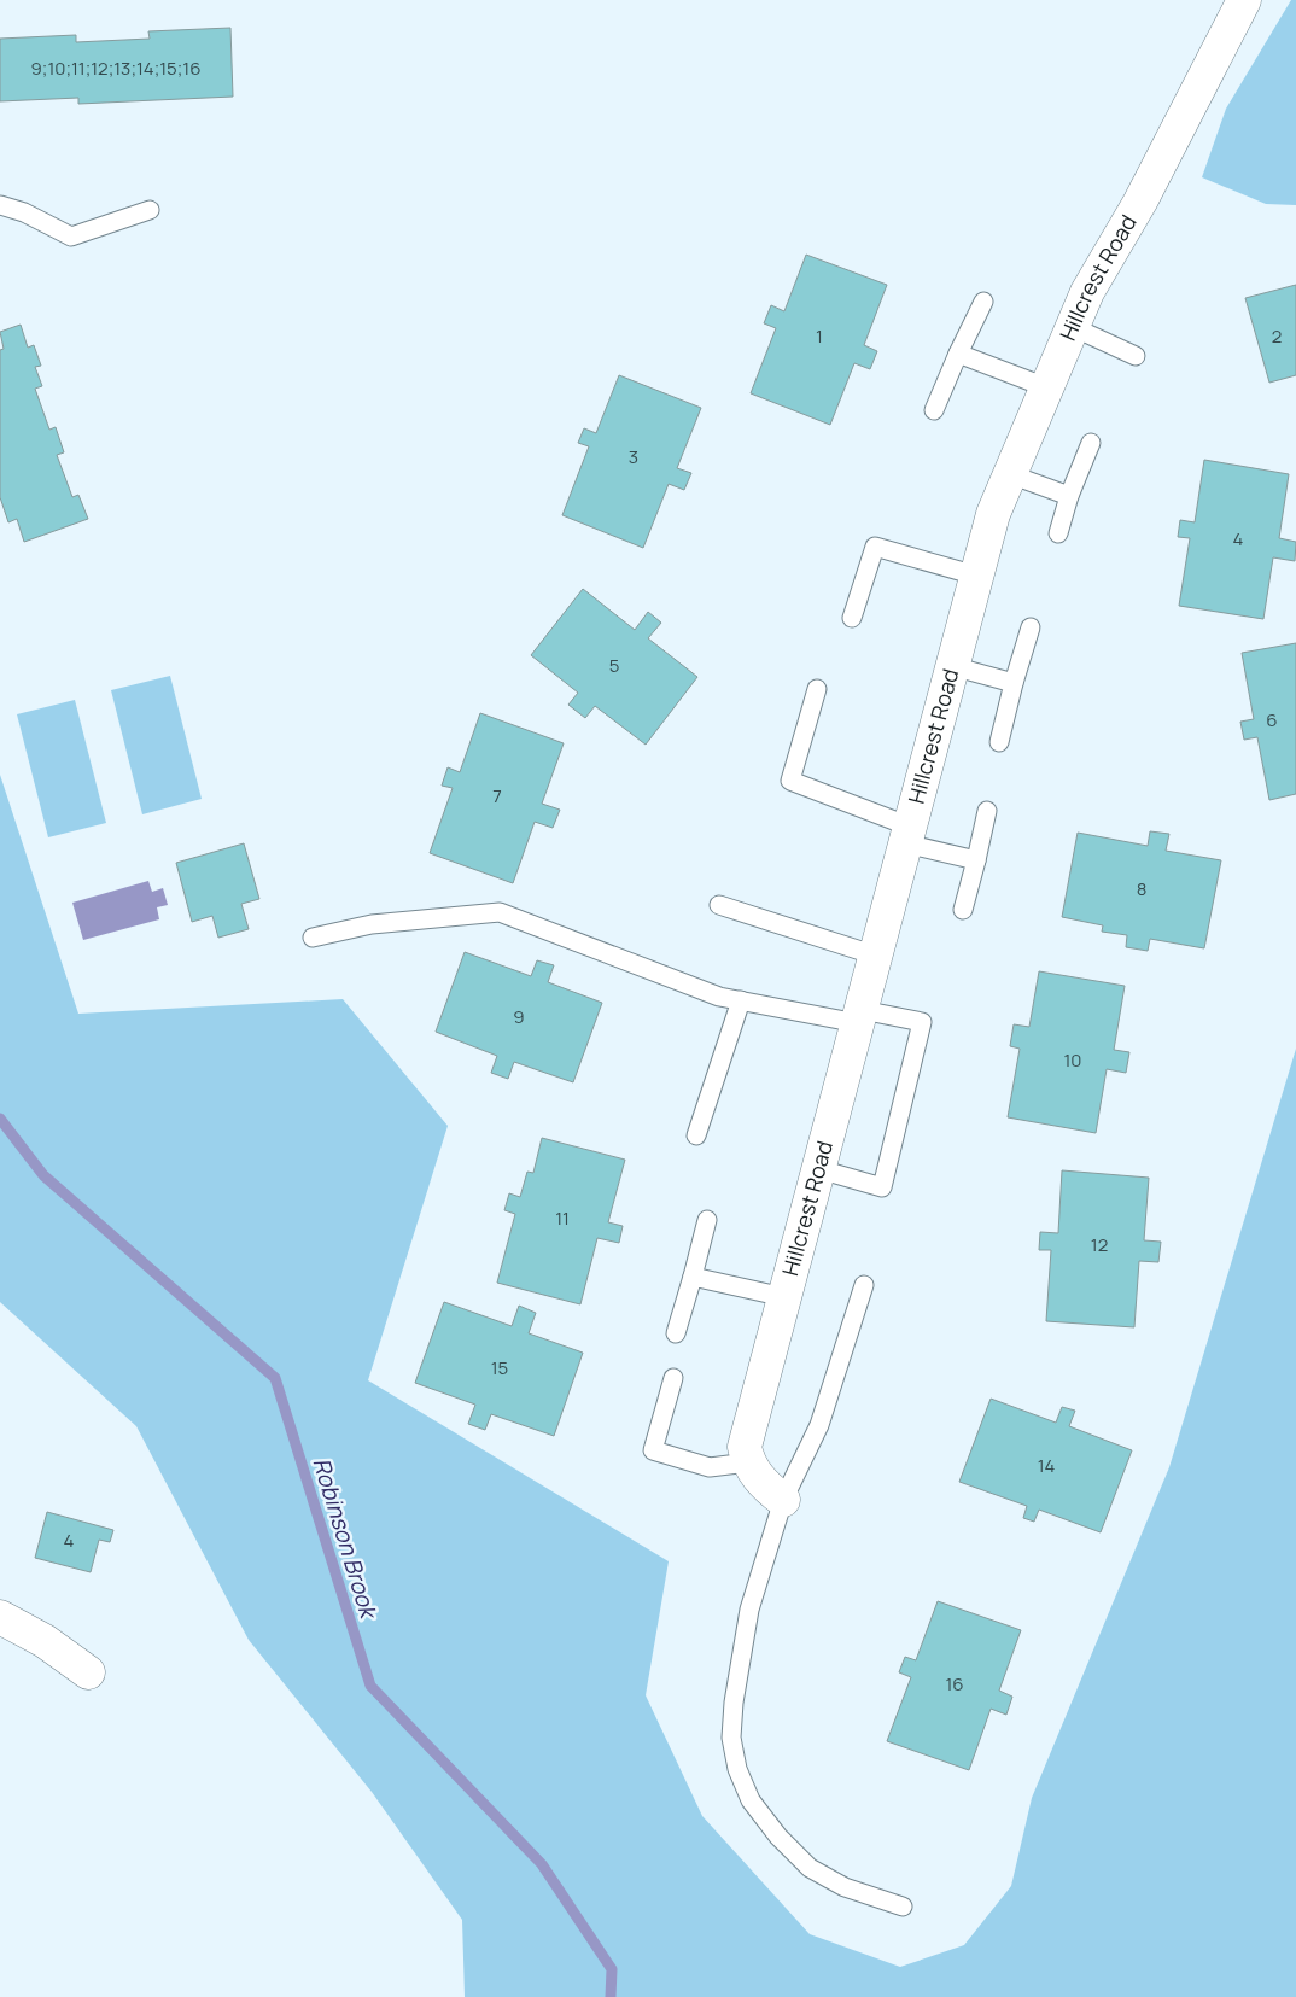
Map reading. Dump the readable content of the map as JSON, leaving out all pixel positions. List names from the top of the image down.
{
  "streets": {
    "street": ["Hillcrest Road"]
  },
  "water": ["Robinson Brook"],
  "house_numbers": [
    "9;10;11;12;13;14;15;16",
    "1",
    "2",
    "3",
    "4",
    "5",
    "6",
    "7",
    "8",
    "9",
    "10",
    "11",
    "12",
    "15",
    "14",
    "4",
    "16"
  ]
}
